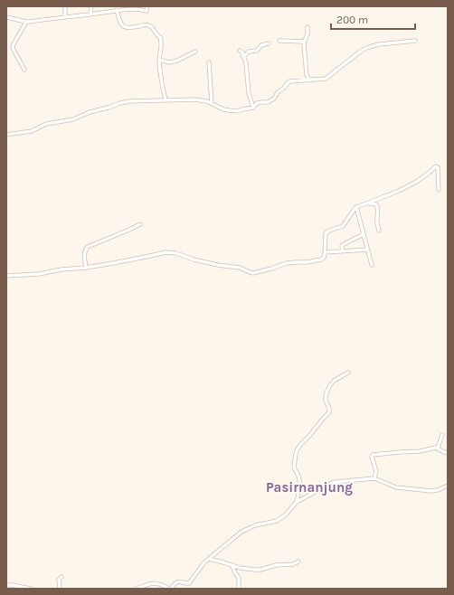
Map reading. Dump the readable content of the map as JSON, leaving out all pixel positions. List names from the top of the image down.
{
  "districts": ["Pasirnanjung"],
  "scale_bar": "200 m"
}
